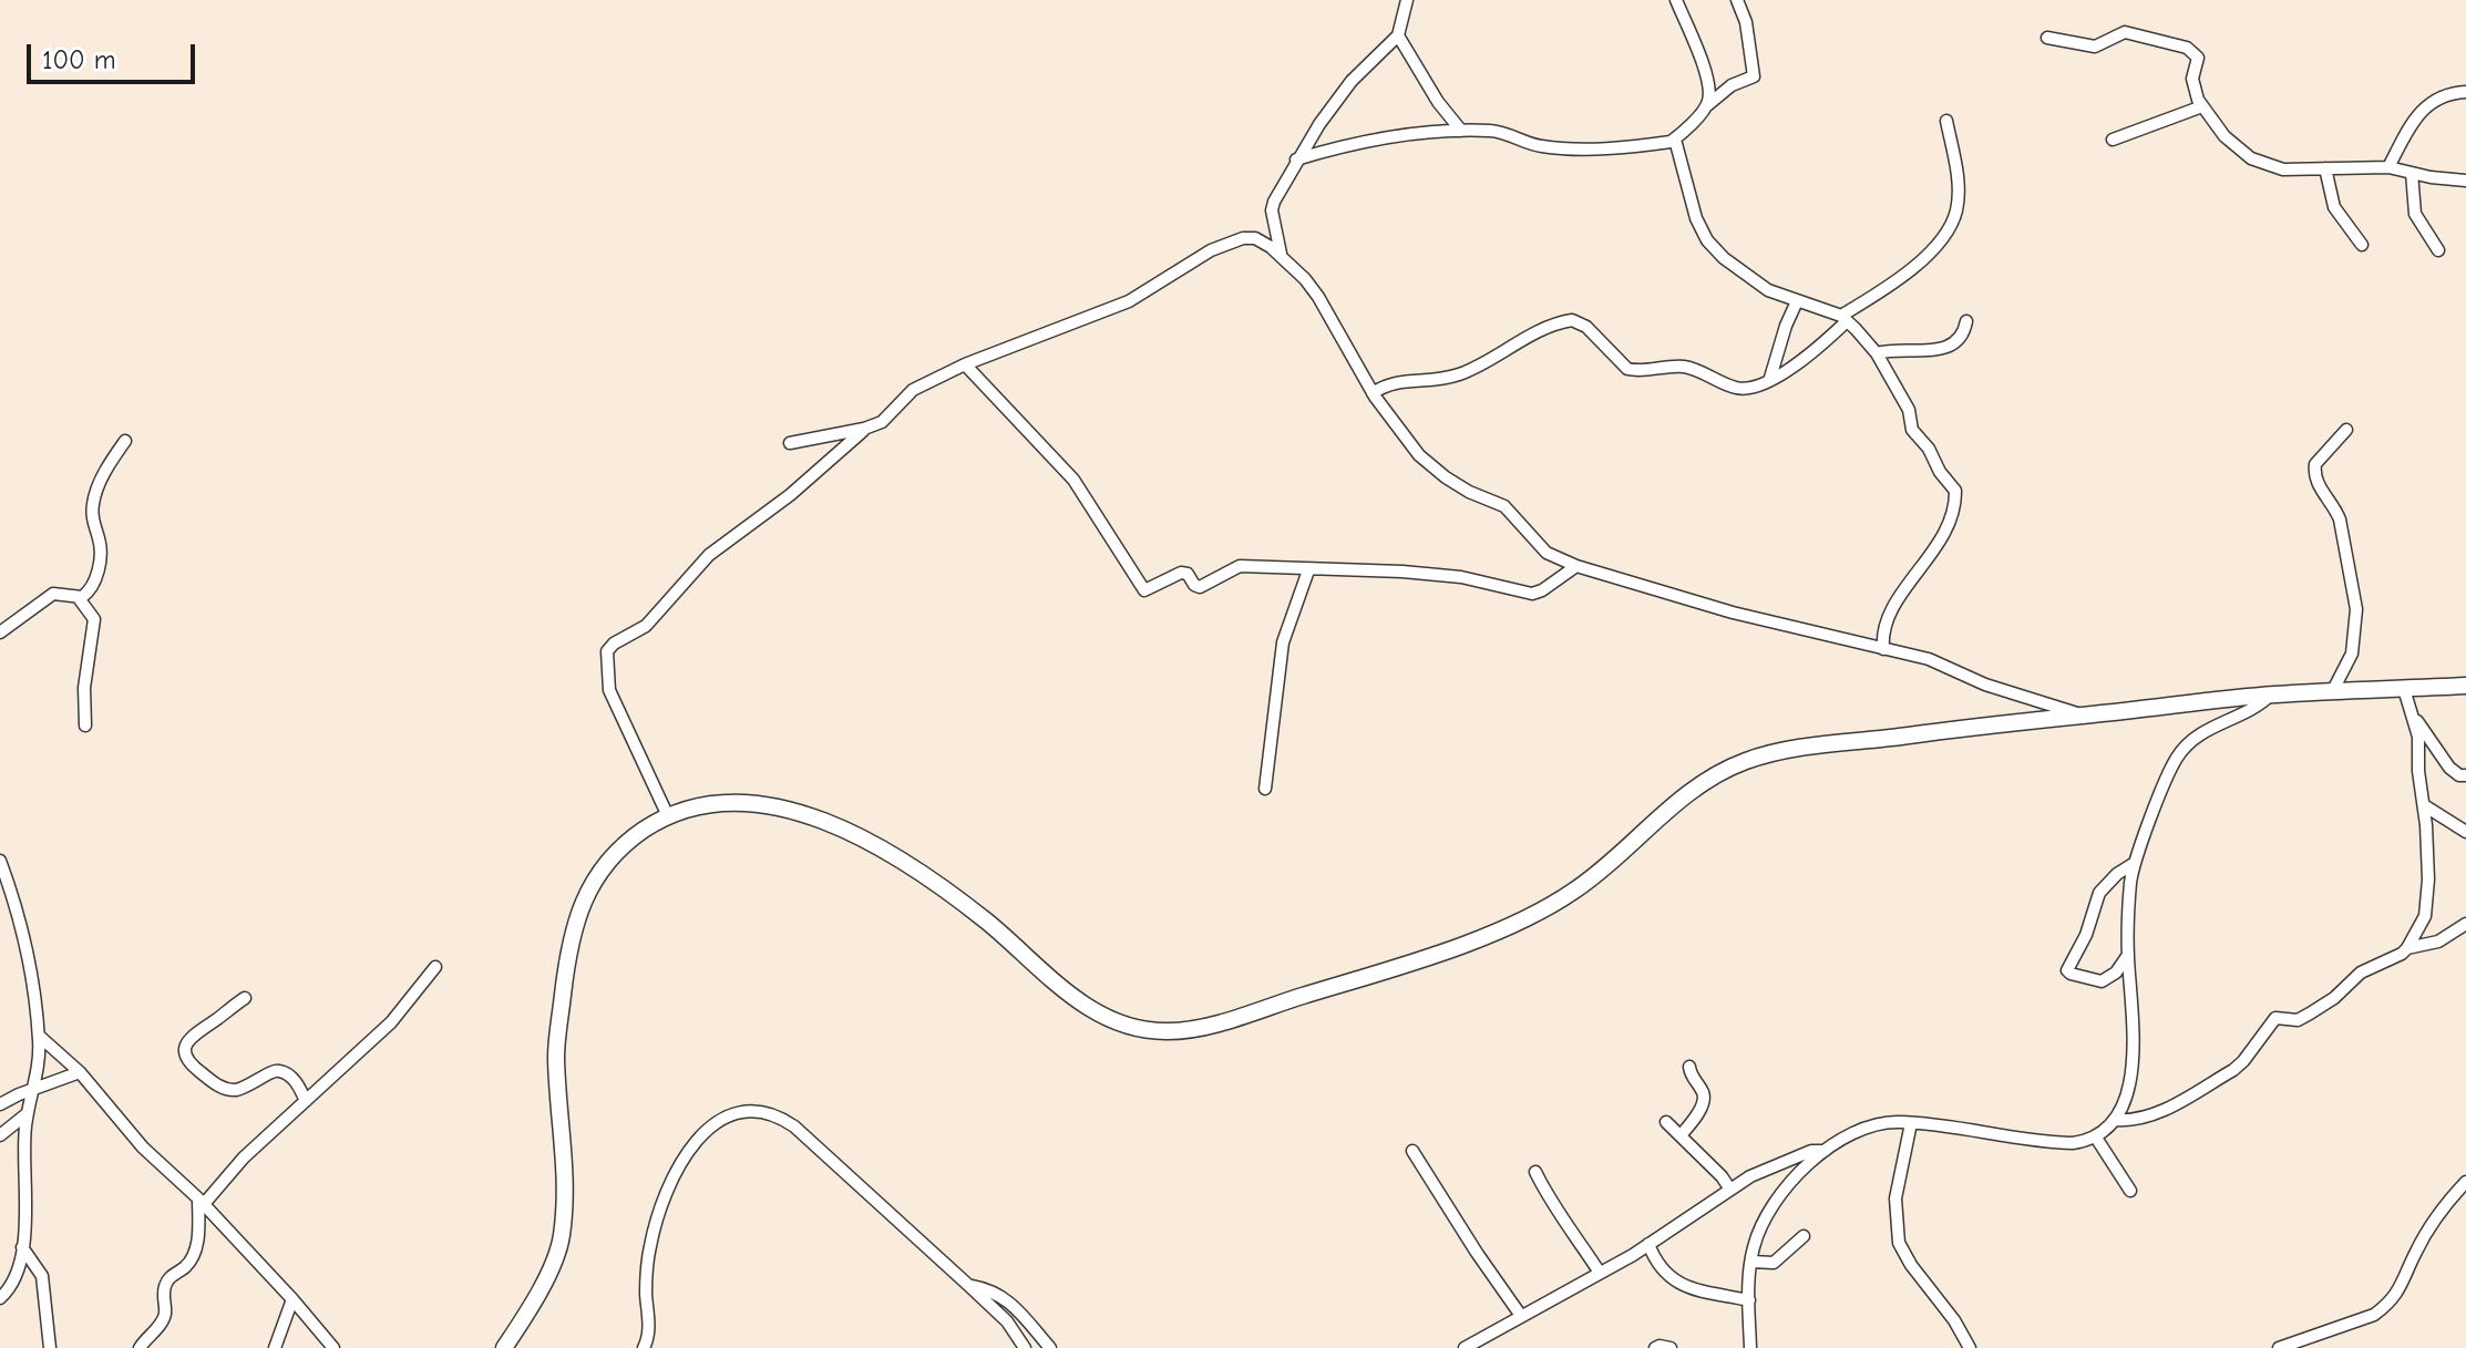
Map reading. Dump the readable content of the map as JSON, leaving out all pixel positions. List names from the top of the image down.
{
  "scale_bar": "100 m"
}
